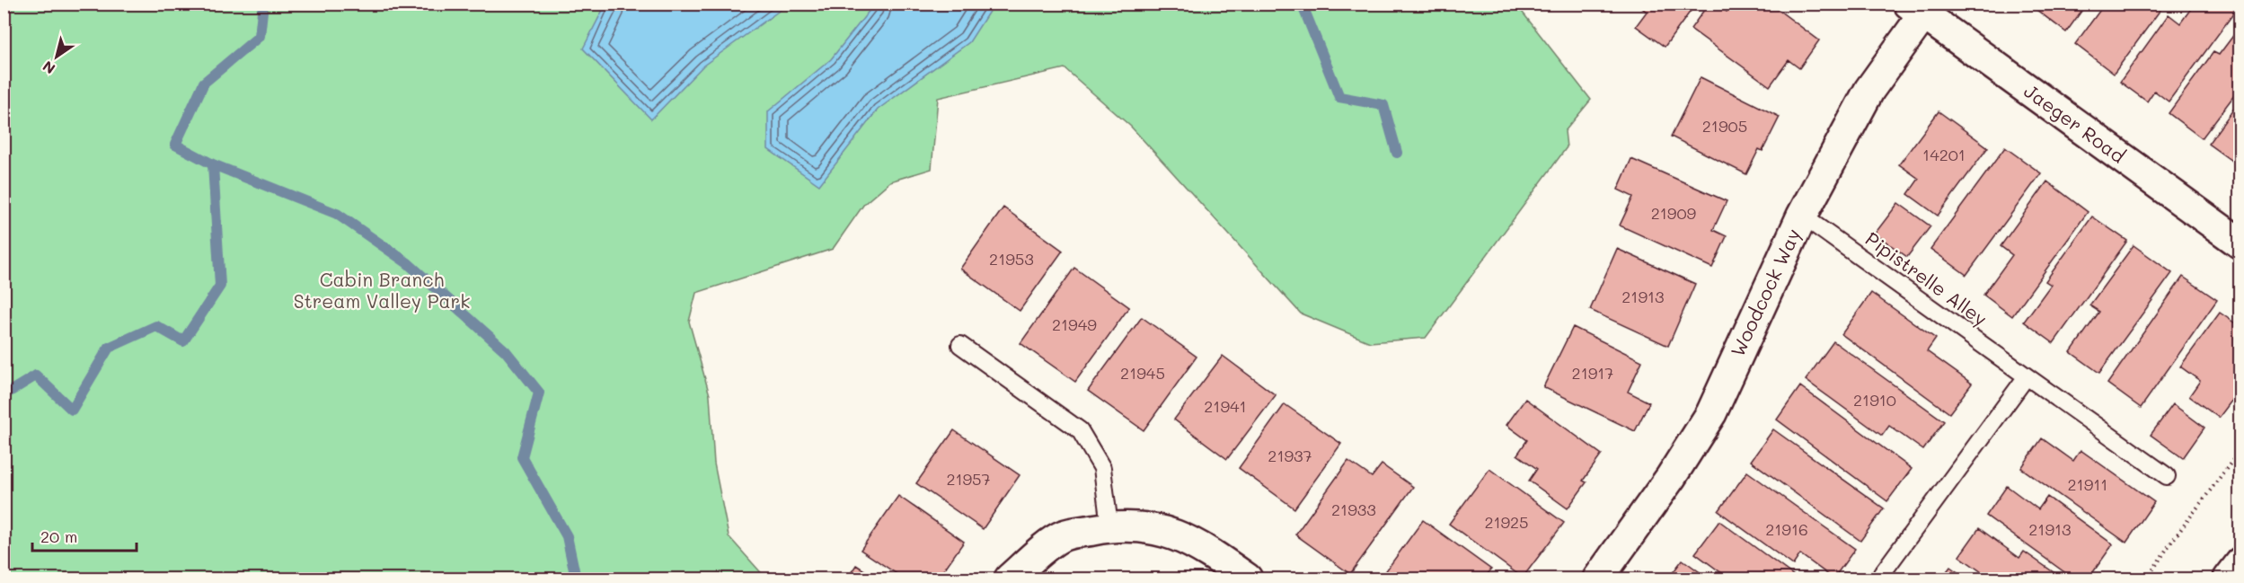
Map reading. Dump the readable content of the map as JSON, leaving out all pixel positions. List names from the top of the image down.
{
  "streets": {
    "street": ["Jaeger Road", "Woodcock Way"],
    "lane": ["Pipistrelle Alley"]
  },
  "crossings": [
    ["Jaeger Road", "Woodcock Way"],
    ["Pipistrelle Alley", "Woodcock Way"]
  ],
  "parks": ["Cabin Branch Stream Valley Park"],
  "house_numbers": [
    "21905",
    "14201",
    "21909",
    "21953",
    "21913",
    "21949",
    "21945",
    "21917",
    "21910",
    "21941",
    "21937",
    "21957",
    "21911",
    "21933",
    "21925",
    "21916",
    "21913"
  ],
  "scale_bar": "20 m",
  "north": "bottom left"
}
